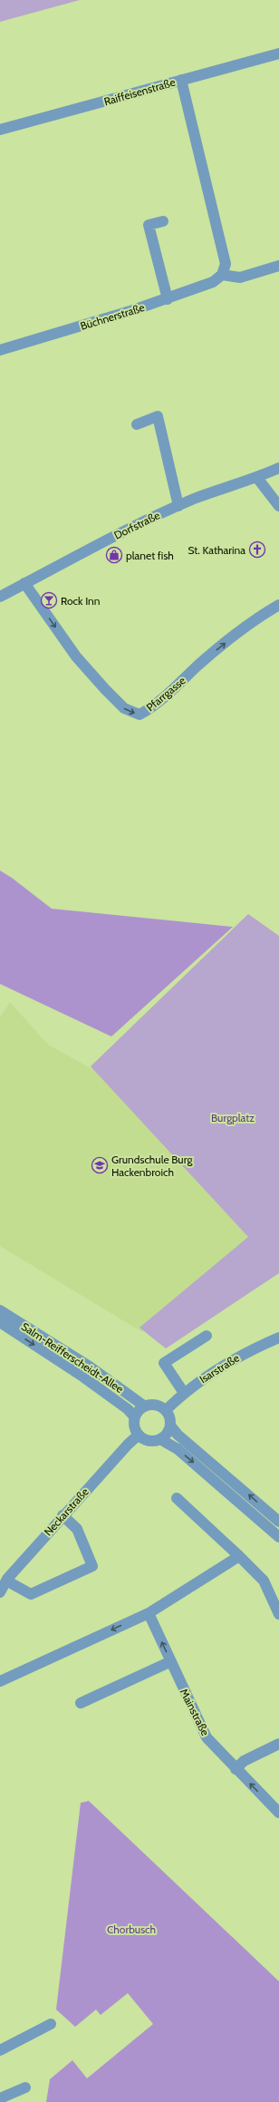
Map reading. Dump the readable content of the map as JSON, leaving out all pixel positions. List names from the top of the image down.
{
  "streets": {
    "street": [
      "Raiffeisenstraße",
      "Büchnerstraße",
      "Dorfstraße",
      "Pfarrgasse",
      "Salm-Reifferscheidt-Allee",
      "Isarstraße",
      "Neckarstraße",
      "Mainstraße"
    ]
  },
  "crossings": [
    ["Dorfstraße", "Pfarrgasse"],
    ["Salm-Reifferscheidt-Allee", "Isarstraße"],
    ["Salm-Reifferscheidt-Allee", "Neckarstraße"],
    ["Isarstraße", "Neckarstraße"]
  ],
  "one_way": ["Mainstraße"],
  "parks": ["Burgplatz", "Chorbusch"],
  "places": {
    "church": ["St. Katharina"],
    "shop": ["planet fish"],
    "bar": ["Rock Inn"],
    "school or university": ["Grundschule Burg Hackenbroich"]
  }
}
